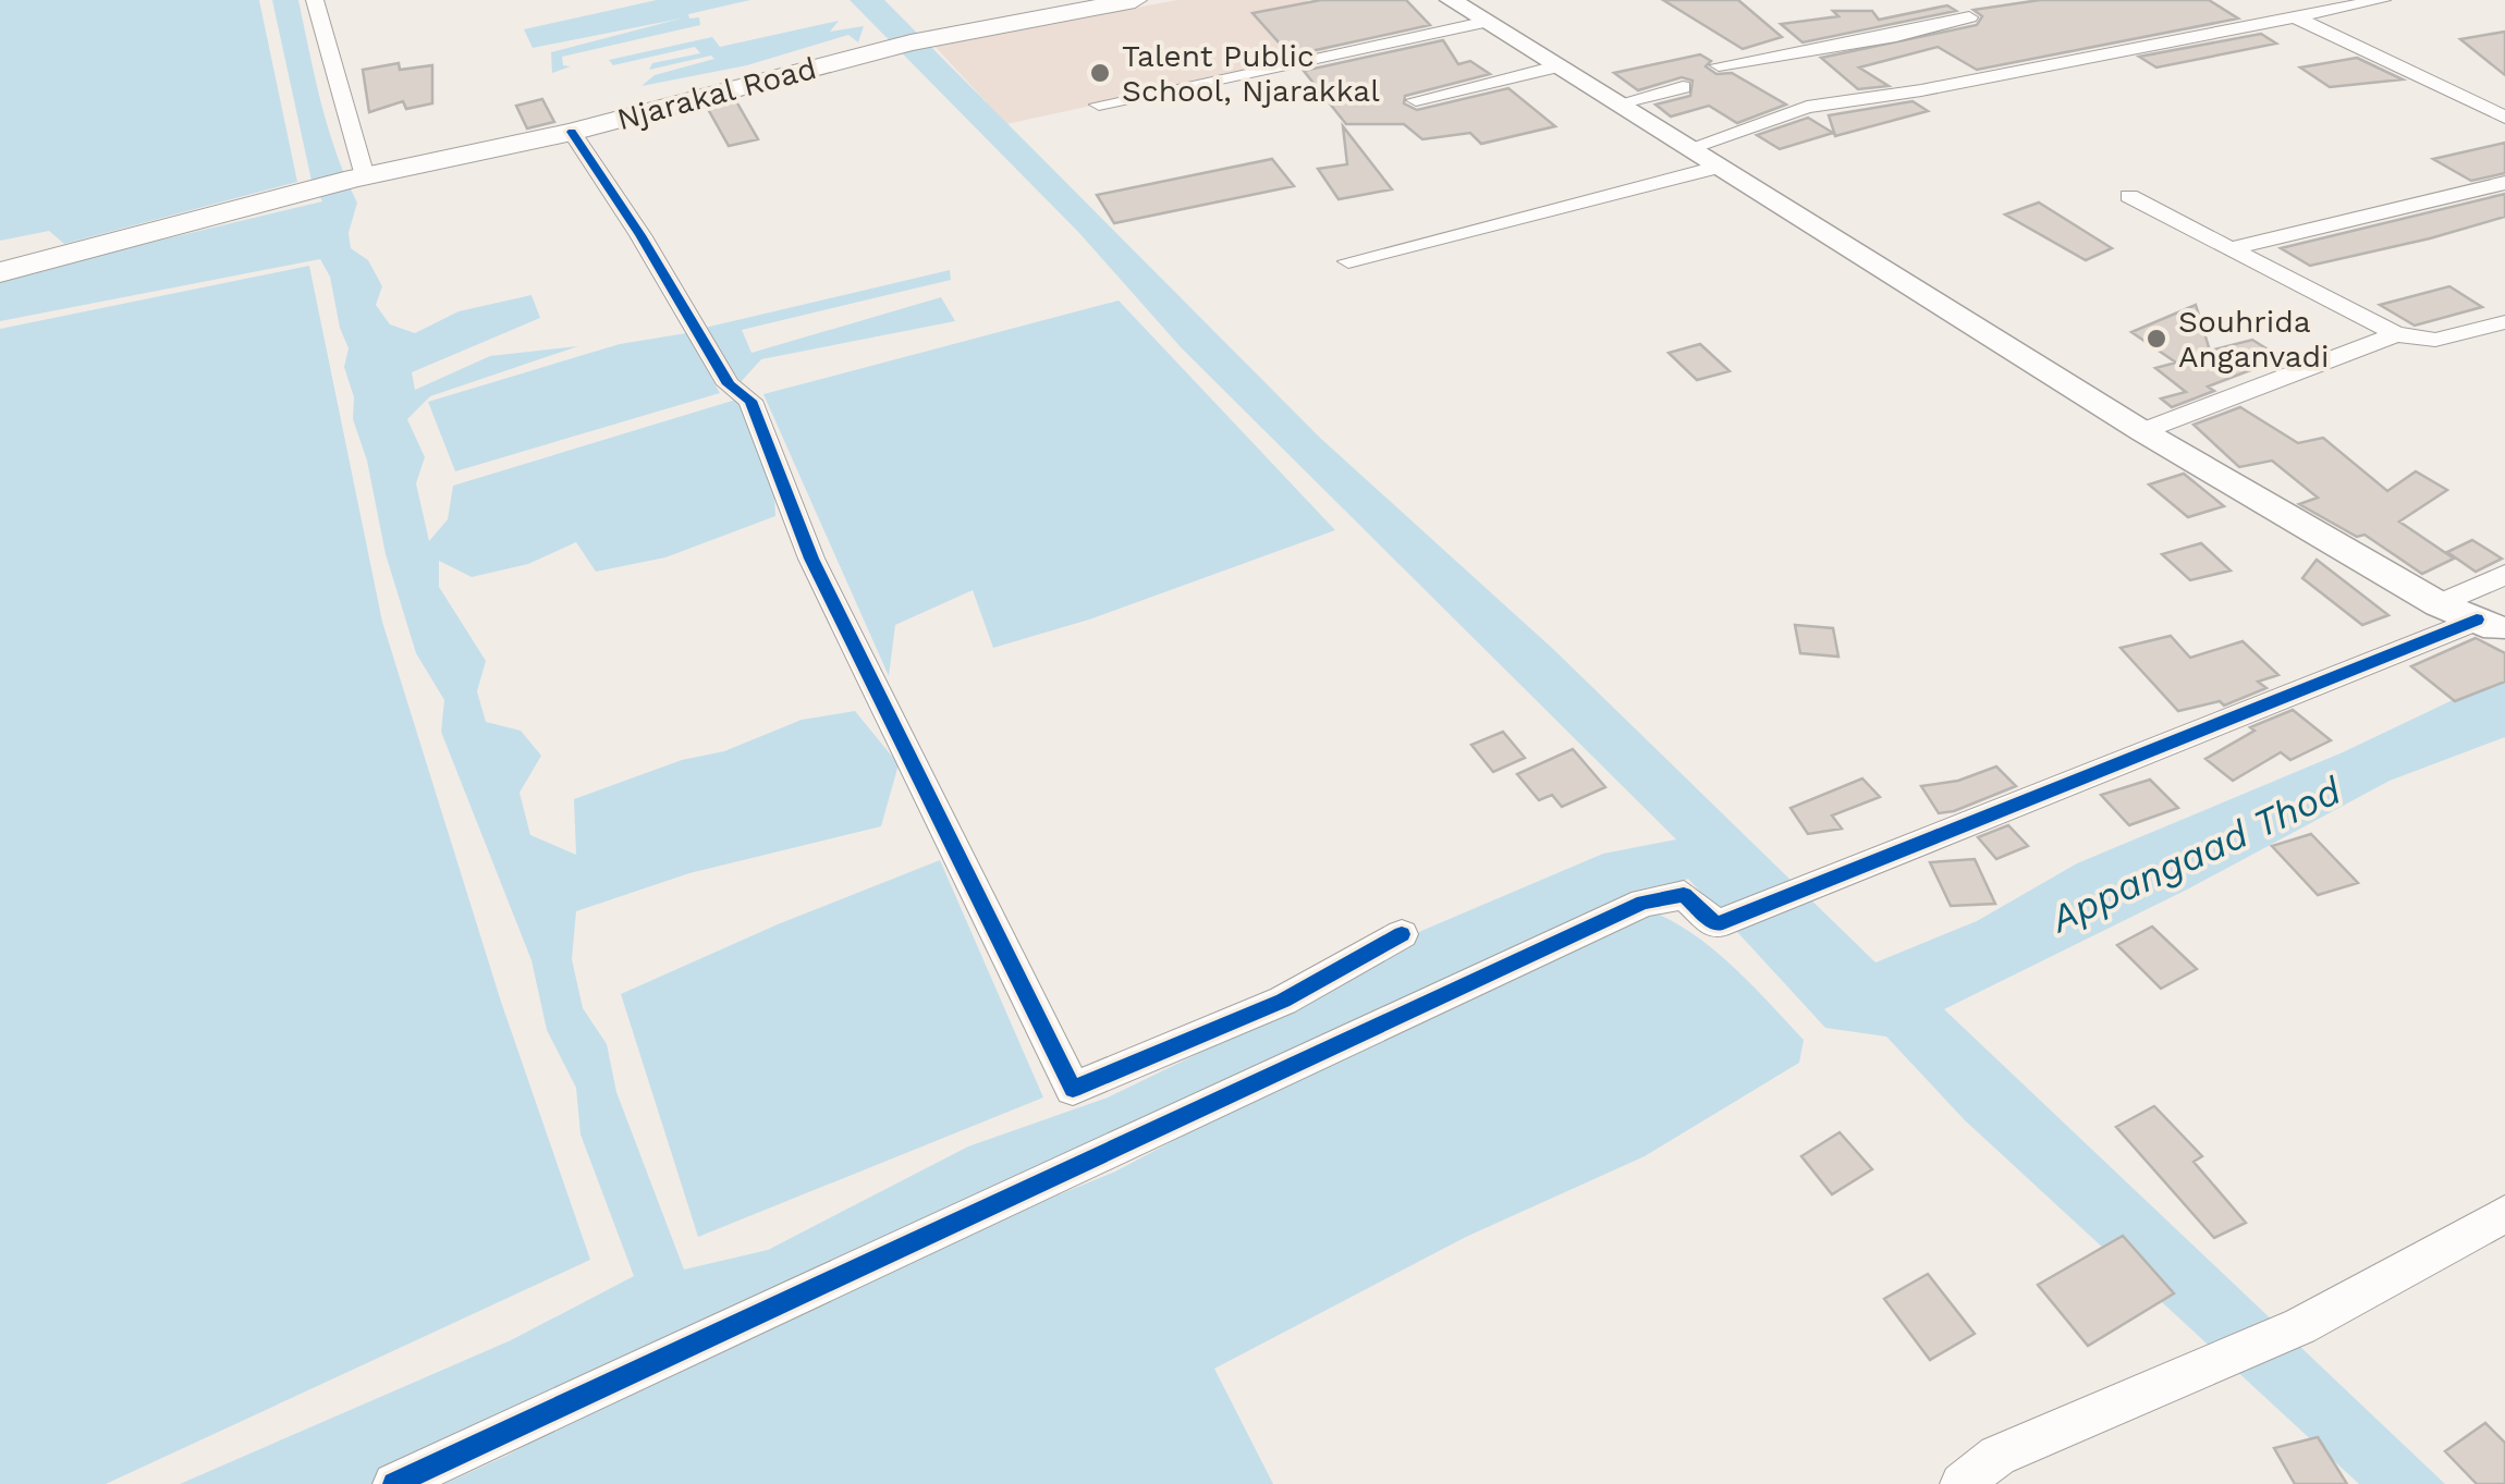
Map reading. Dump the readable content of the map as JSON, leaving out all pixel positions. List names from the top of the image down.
{
  "streets": {
    "main road": ["Njarakal Road"]
  },
  "water": ["Appangaad Thod"],
  "places": ["Talent Public School, Njarakkal", "Souhrida Anganvadi"]
}
